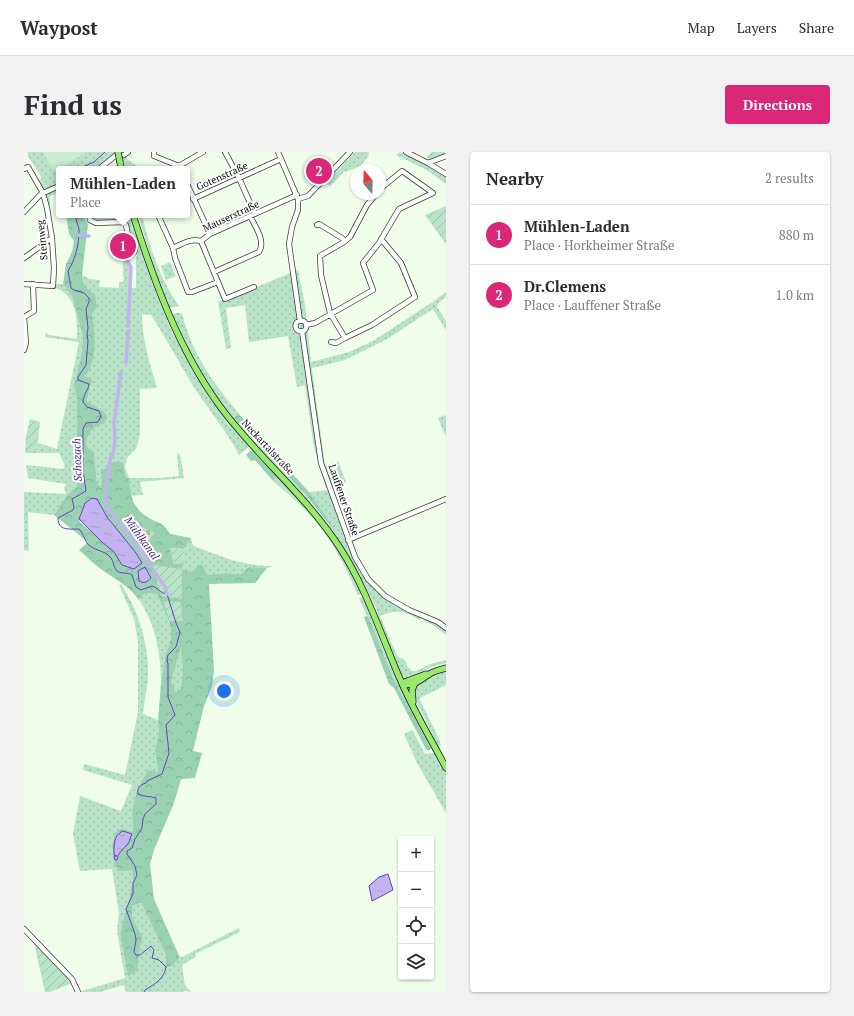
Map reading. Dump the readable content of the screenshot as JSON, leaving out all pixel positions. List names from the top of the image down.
{
  "streets": {
    "main road": ["Neckartalstraße"],
    "street": [
      "Gotenstraße",
      "Mauserstraße",
      "Steinweg",
      "Lauffener Straße"
    ]
  },
  "crossings": [
    ["Mauserstraße", "Lauffener Straße"]
  ],
  "water": ["Schozach", "Mühlkanal"],
  "north": "top",
  "page": {
    "header": "Waypost",
    "nav": ["Map", "Layers", "Share"],
    "buttons": "Directions",
    "title": "Find us",
    "heading": ["Nearby", "2 results"],
    "pins": ["2", "1"],
    "popup": ["Mühlen-Laden", "Place"],
    "list": [
      {
        "mark": "1",
        "name": "Mühlen-Laden",
        "note": "Place · Horkheimer Straße",
        "value": "880 m"
      },
      {
        "mark": "2",
        "name": "Dr.Clemens",
        "note": "Place · Lauffener Straße",
        "value": "1.0 km"
      }
    ],
    "map_buttons": ["+", "−"]
  }
}
